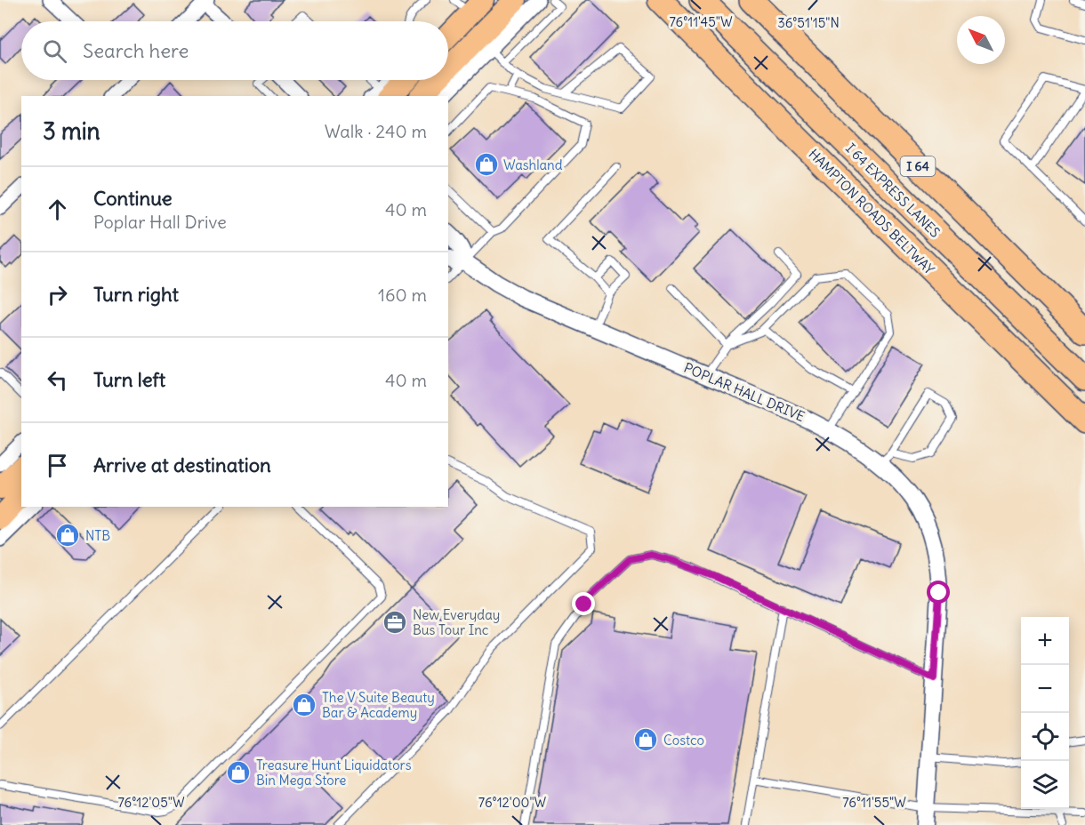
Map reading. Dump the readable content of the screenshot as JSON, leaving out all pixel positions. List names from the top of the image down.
{
  "streets": {
    "highway": ["I 64", "I 64 EXPRESS LANES", "HAMPTON ROADS BELTWAY"],
    "street": ["POPLAR HALL DRIVE"]
  },
  "places": {
    "shop": [
      "Washland",
      "NTB",
      "The V Suite Beauty Bar & Academy",
      "Costco",
      "Treasure Hunt Liquidators Bin Mega Store"
    ],
    "office": ["New Everyday Bus Tour Inc"]
  },
  "north": "top left",
  "page": {
    "search": "Search here",
    "heading": ["3 min", "Walk · 240 m"],
    "list": [
      ["Continue", "Poplar Hall Drive", "40 m"],
      ["Turn right", "160 m"],
      ["Turn left", "40 m"],
      "Arrive at destination"
    ],
    "map_buttons": ["+", "−"]
  },
  "coordinates": [
    "76°11'45\"W",
    "36°51'15\"N",
    "76°12'05\"W",
    "76°12'00\"W",
    "76°11'55\"W"
  ]
}
